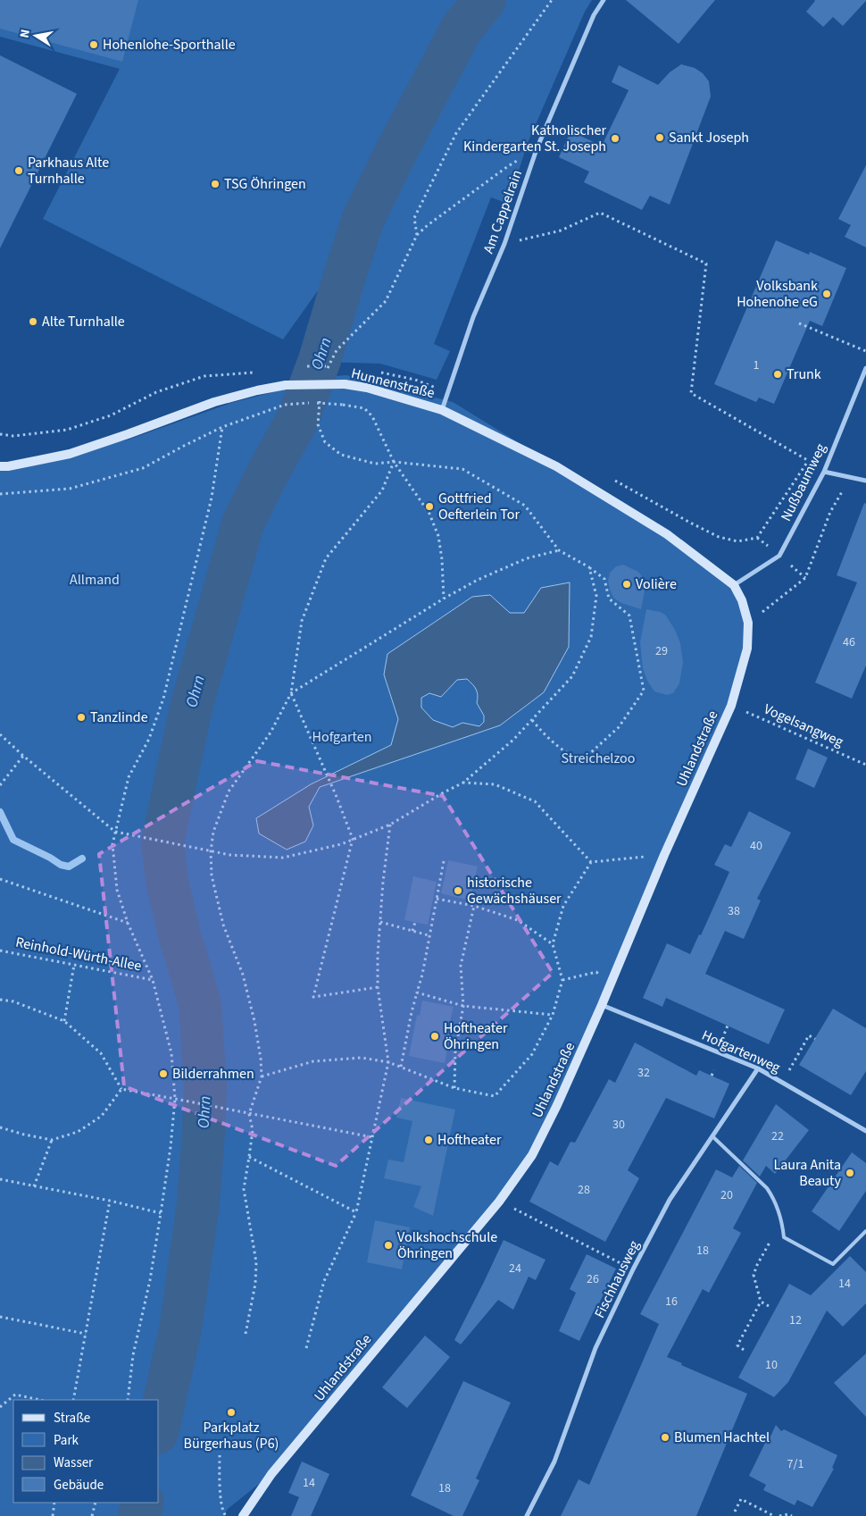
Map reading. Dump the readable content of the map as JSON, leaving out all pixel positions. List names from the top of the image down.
{
  "streets": {
    "main road": ["Hunnenstraße", "Uhlandstraße"],
    "street": [
      "Am Cappelrain",
      "Nußbaumweg",
      "Hofgartenweg",
      "Fischhausweg"
    ],
    "path": ["Vogelsangweg", "Reinhold-Würth-Allee"]
  },
  "crossings": [
    ["Am Cappelrain", "Hunnenstraße"],
    ["Hunnenstraße", "Nußbaumweg"],
    ["Hunnenstraße", "Uhlandstraße"],
    ["Nußbaumweg", "Uhlandstraße"],
    ["Vogelsangweg", "Uhlandstraße"],
    ["Uhlandstraße", "Hofgartenweg"],
    ["Hofgartenweg", "Fischhausweg"]
  ],
  "water": ["Ohrn"],
  "parks": ["Allmand", "Hofgarten", "Streichelzoo"],
  "places": [
    "Hohenlohe-Sporthalle",
    "Sankt Joseph",
    "Katholischer Kindergarten St. Joseph",
    "Parkhaus Alte Turnhalle",
    "TSG Öhringen",
    "Volksbank Hohenohe eG",
    "Alte Turnhalle",
    "Trunk",
    "Gottfried Oefterlein Tor",
    "Volière",
    "Tanzlinde",
    "historische Gewächshäuser",
    "Hoftheater Öhringen",
    "Bilderrahmen",
    "Hoftheater",
    "Laura Anita Beauty",
    "Volkshochschule Öhringen",
    "Parkplatz Bürgerhaus (P6)",
    "Blumen Hachtel"
  ],
  "house_numbers": [
    "1",
    "46",
    "29",
    "40",
    "38",
    "32",
    "30",
    "22",
    "28",
    "20",
    "18",
    "24",
    "26",
    "14",
    "16",
    "12",
    "10",
    "7/1",
    "14",
    "18"
  ],
  "legend": [
    "Straße",
    "Park",
    "Wasser",
    "Gebäude"
  ],
  "north": "left"
}
